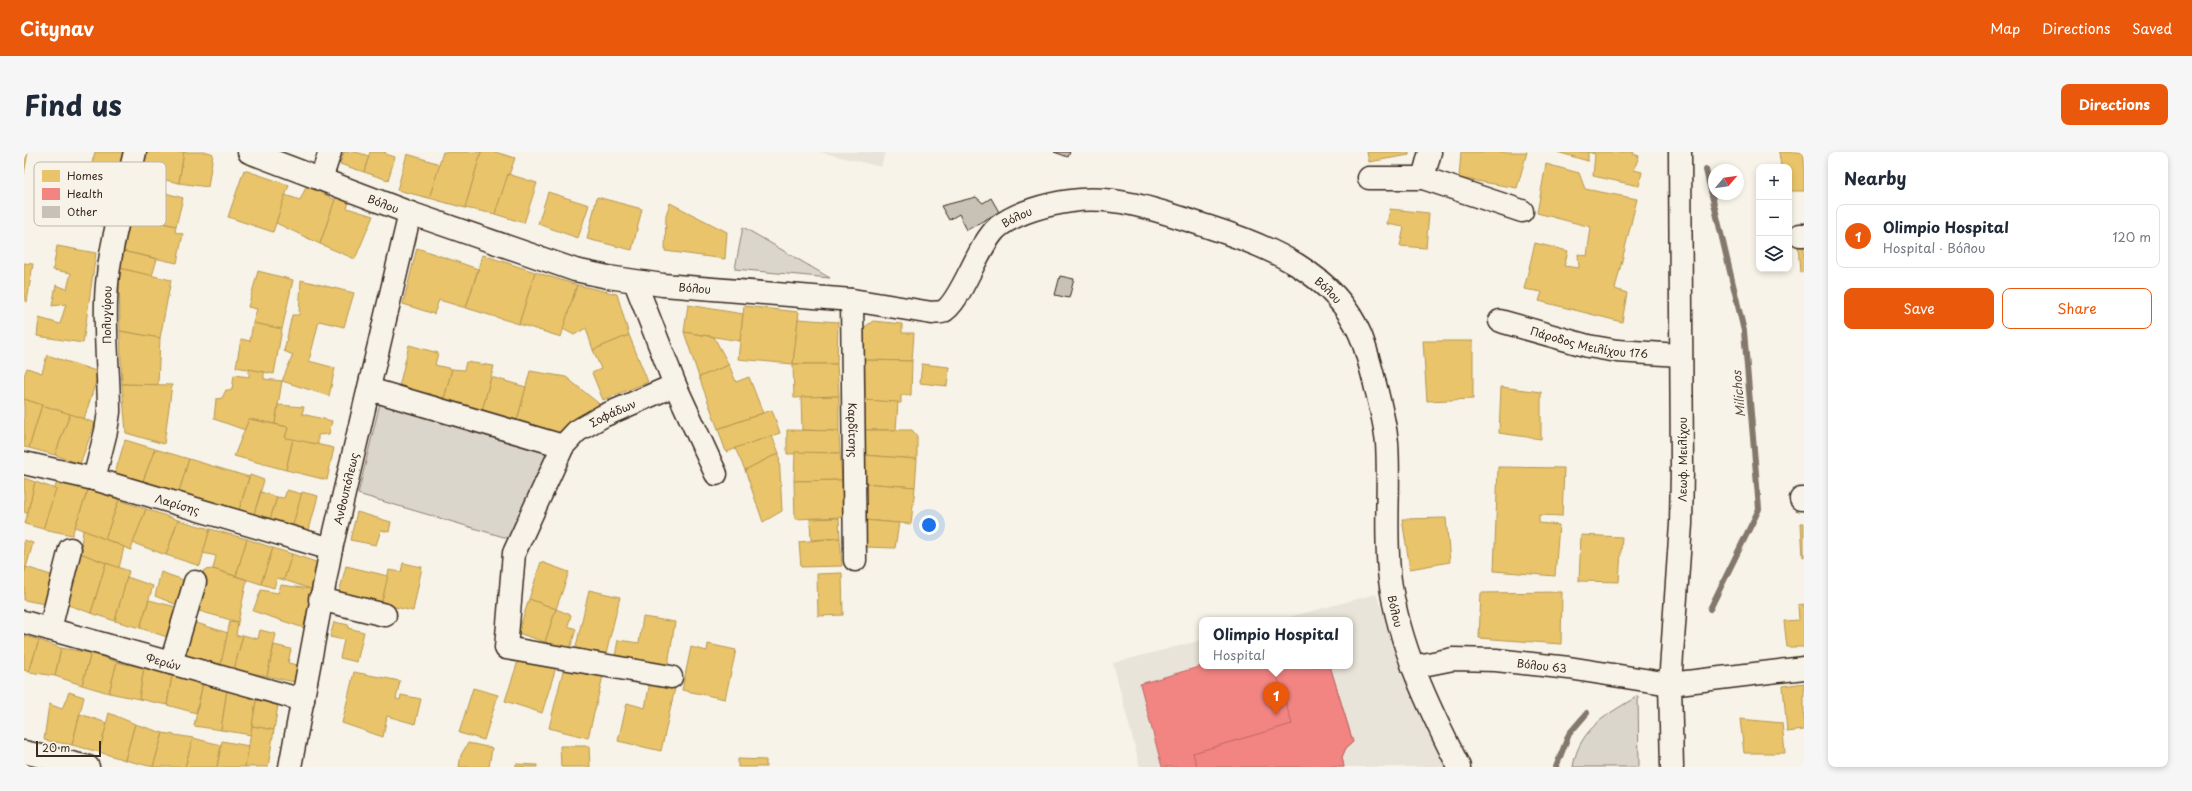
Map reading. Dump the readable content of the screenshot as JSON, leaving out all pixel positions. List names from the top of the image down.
{
  "streets": {
    "street": [
      "Βόλου",
      "Πολυγύρου",
      "Πάροδος Μειλίχου 176",
      "Σοφάδων",
      "Καρδίτσης",
      "Λεωφ. Μειλίχου",
      "Ανθουπόλεως",
      "Λαρίσης",
      "Φερών",
      "Βόλου 63"
    ]
  },
  "crossings": [
    ["Βόλου", "Καρδίτσης"],
    ["Βόλου", "Ανθουπόλεως"],
    ["Βόλου", "Βόλου 63"],
    ["Πολυγύρου", "Λαρίσης"],
    ["Πάροδος Μειλίχου 176", "Λεωφ. Μειλίχου"],
    ["Λεωφ. Μειλίχου", "Βόλου 63"],
    ["Ανθουπόλεως", "Λαρίσης"],
    ["Ανθουπόλεως", "Φερών"]
  ],
  "water": ["Milichos"],
  "legend": ["Homes", "Health", "Other"],
  "scale_bar": "20 m",
  "north": "top right",
  "page": {
    "header": "Citynav",
    "nav": ["Map", "Directions", "Saved"],
    "title": "Find us",
    "buttons": [
      "Directions",
      ["Save", "Share"]
    ],
    "heading": "Nearby",
    "map_buttons": ["+", "−"],
    "list": [
      {
        "mark": "1",
        "name": "Olimpio Hospital",
        "note": "Hospital · Βόλου",
        "value": "120 m"
      }
    ],
    "popup": ["Olimpio Hospital", "Hospital"],
    "pins": "1",
    "scale": "20 m"
  }
}
